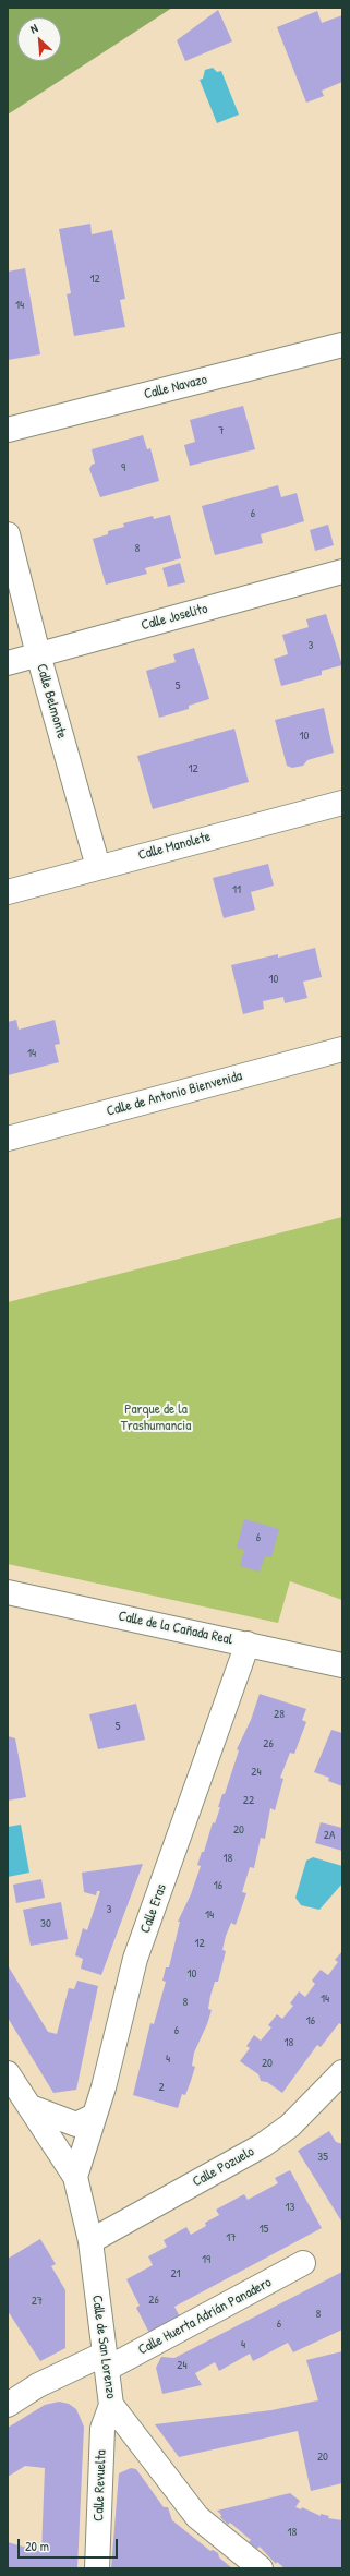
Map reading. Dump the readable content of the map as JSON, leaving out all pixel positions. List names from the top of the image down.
{
  "streets": {
    "street": [
      "Calle Navazo",
      "Calle Joselito",
      "Calle Belmonte",
      "Calle Manolete",
      "Calle de Antonio Bienvenida",
      "Calle de la Cañada Real",
      "Calle Eras",
      "Calle Pozuelo",
      "Calle Huerta Adrián Panadero",
      "Calle de San Lorenzo",
      "Calle Revuelta"
    ]
  },
  "crossings": [
    ["Calle Joselito", "Calle Belmonte"],
    ["Calle Belmonte", "Calle Manolete"],
    ["Calle de la Cañada Real", "Calle Eras"],
    ["Calle Eras", "Calle de San Lorenzo"],
    ["Calle Pozuelo", "Calle de San Lorenzo"],
    ["Calle Huerta Adrián Panadero", "Calle de San Lorenzo"],
    ["Calle de San Lorenzo", "Calle Revuelta"]
  ],
  "parks": ["Parque de la Trashumancia"],
  "house_numbers": [
    "12",
    "14",
    "7",
    "9",
    "6",
    "8",
    "3",
    "5",
    "10",
    "12",
    "11",
    "10",
    "14",
    "6",
    "28",
    "5",
    "26",
    "24",
    "22",
    "20",
    "2A",
    "18",
    "16",
    "3",
    "14",
    "30",
    "12",
    "10",
    "14",
    "8",
    "16",
    "6",
    "18",
    "4",
    "20",
    "2",
    "35",
    "13",
    "15",
    "17",
    "19",
    "21",
    "26",
    "27",
    "8",
    "6",
    "4",
    "24",
    "20",
    "18"
  ],
  "scale_bar": "20 m",
  "north": "top left"
}
